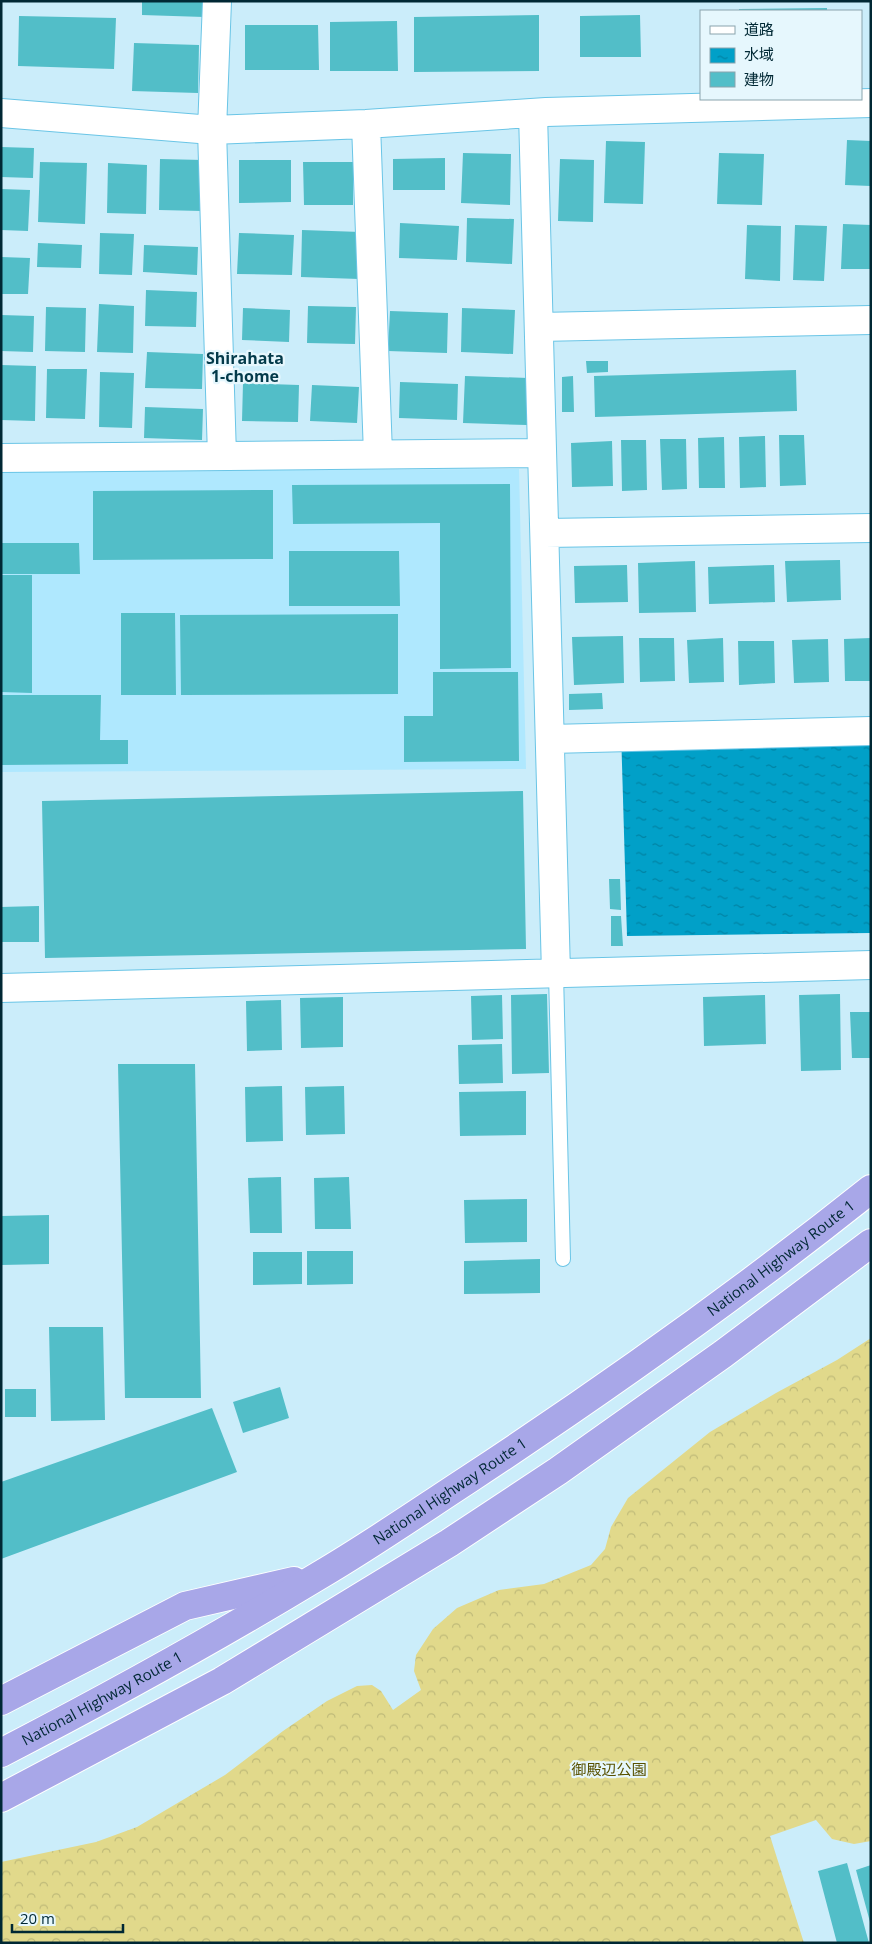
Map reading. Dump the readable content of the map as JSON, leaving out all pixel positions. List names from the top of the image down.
{
  "streets": {
    "highway": ["National Highway Route 1"]
  },
  "districts": ["Shirahata 1-chome"],
  "parks": ["御殿辺公園"],
  "legend": ["道路", "水域", "建物"],
  "scale_bar": "20 m"
}
